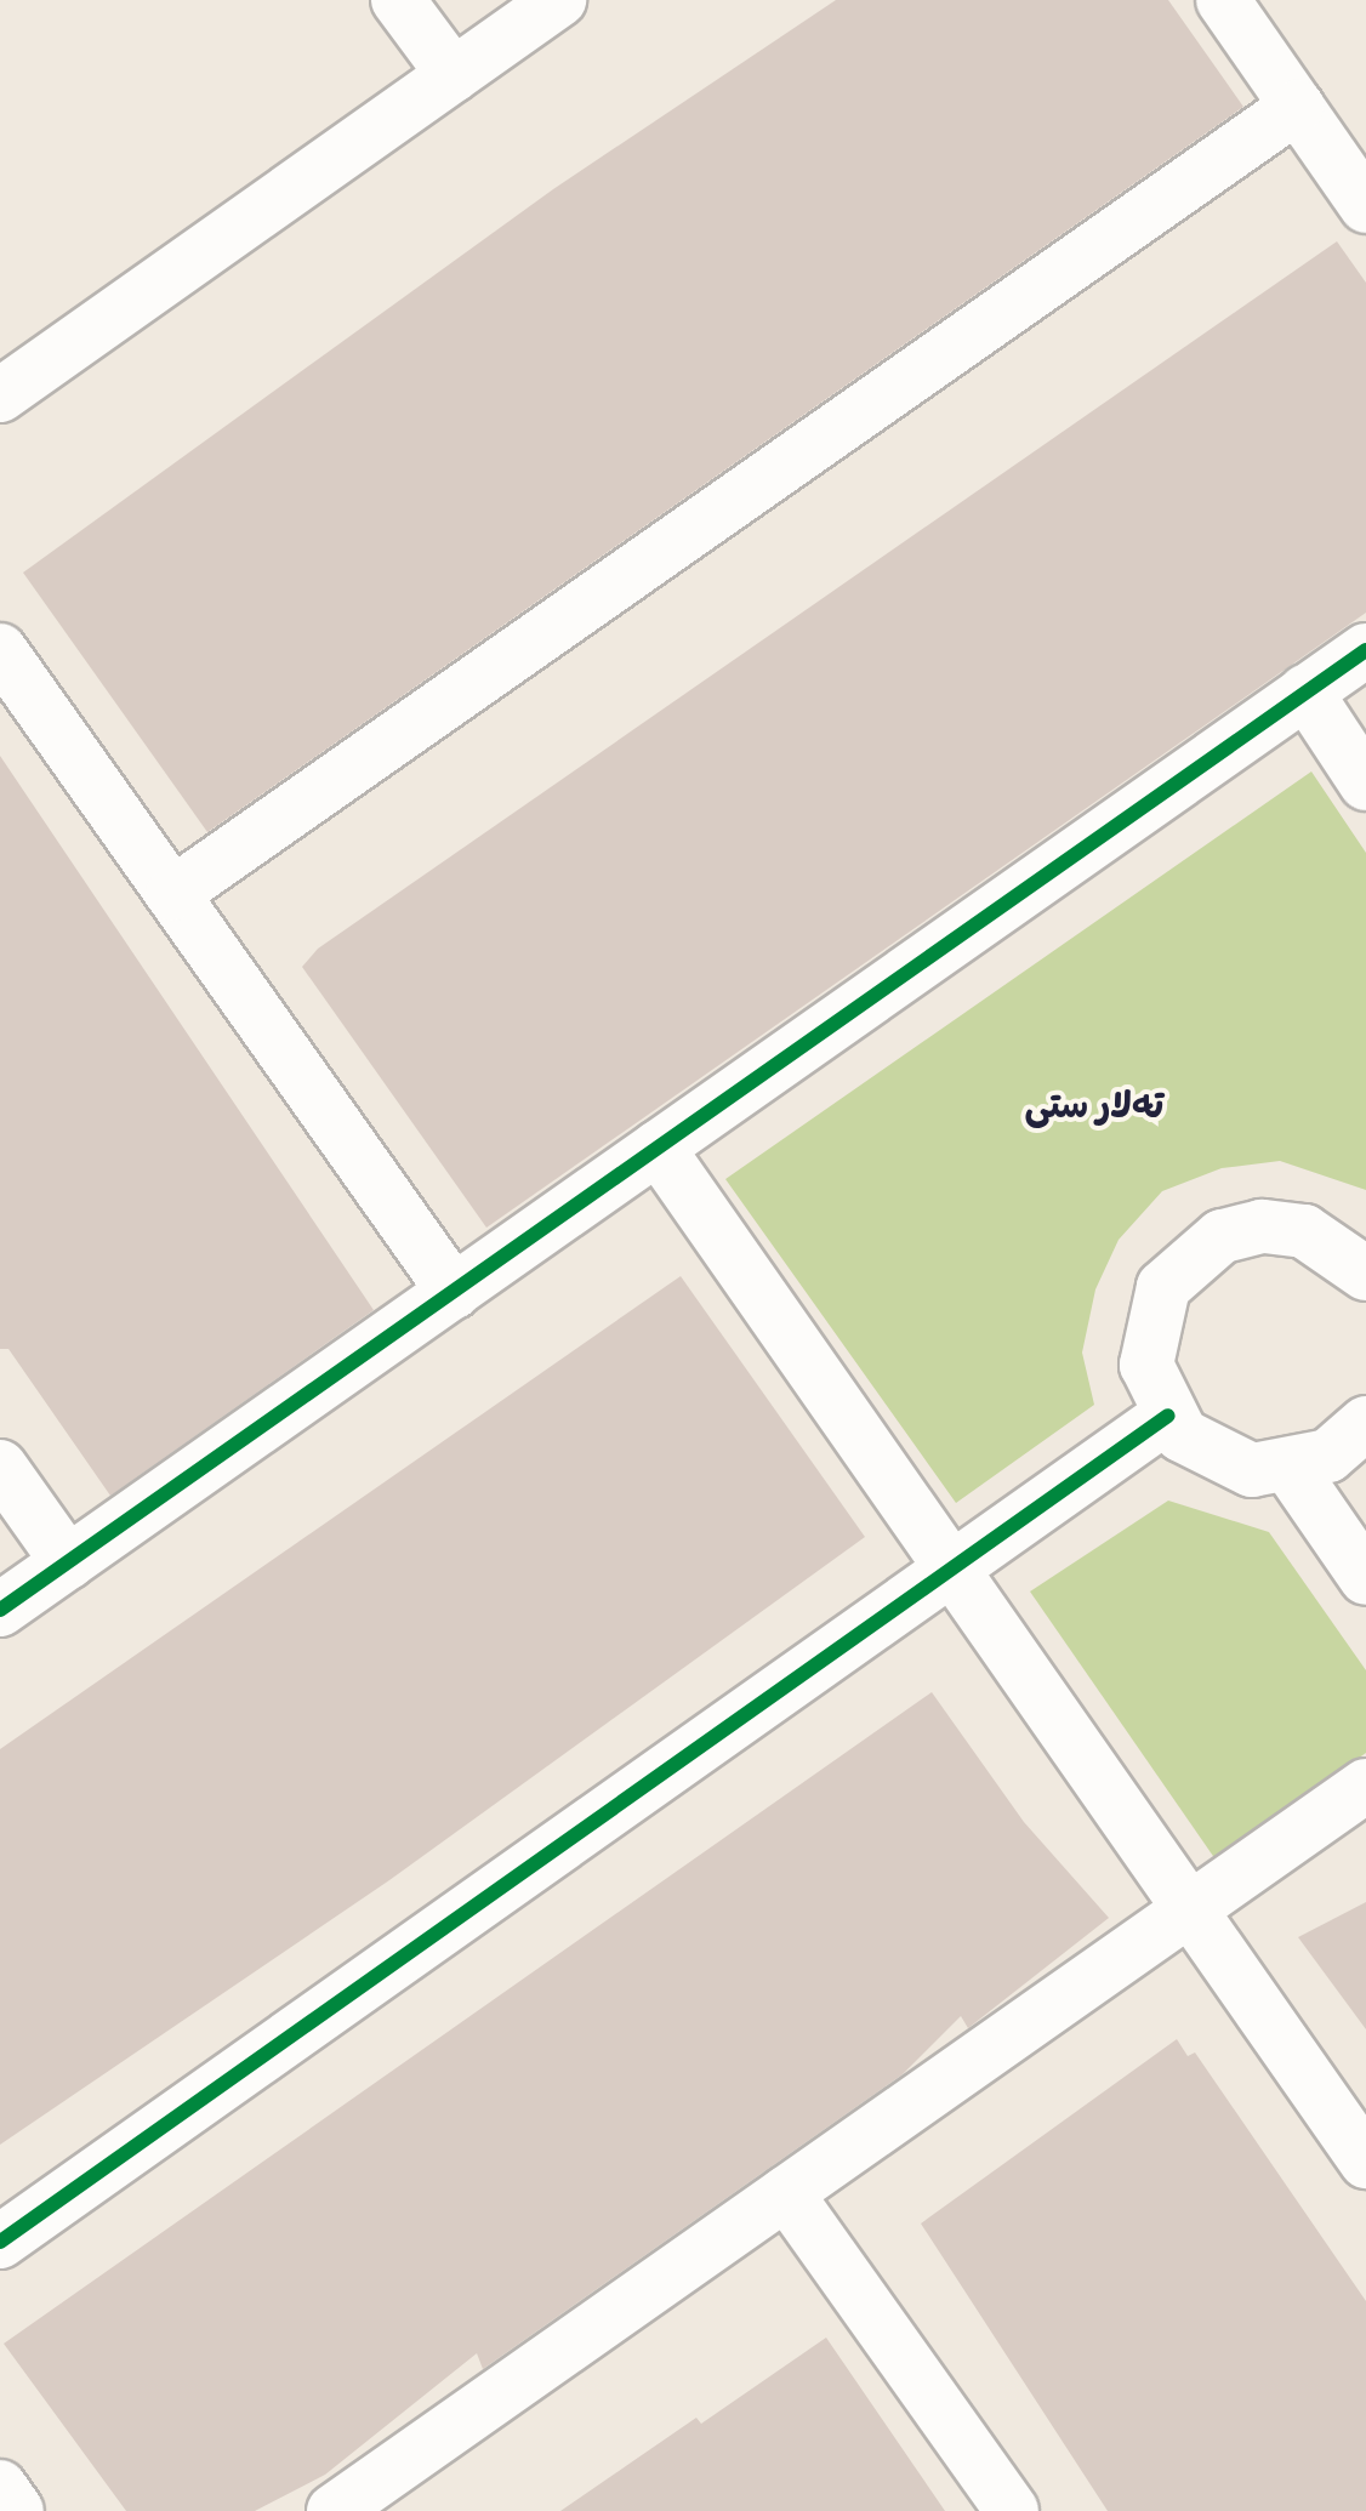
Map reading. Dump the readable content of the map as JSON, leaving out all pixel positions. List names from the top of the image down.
{
  "districts": ["ته‌لار ستی"]
}
